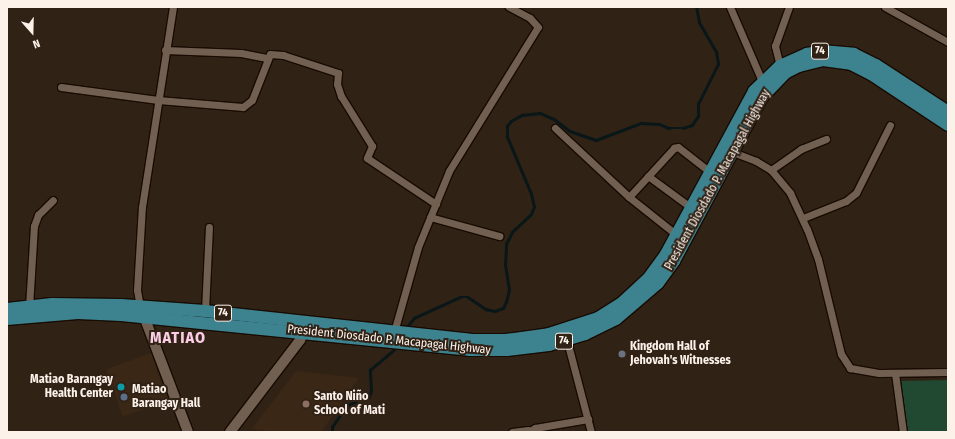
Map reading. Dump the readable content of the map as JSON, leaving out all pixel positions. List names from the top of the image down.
{
  "streets": {
    "main road": ["74", "President Diosdado P. Macapagal Highway"]
  },
  "districts": ["MATIAO"],
  "places": [
    "Kingdom Hall of Jehovah's Witnesses",
    "Matiao Barangay Health Center",
    "Matiao Barangay Hall",
    "Santo Niño School of Mati"
  ],
  "north": "bottom"
}
